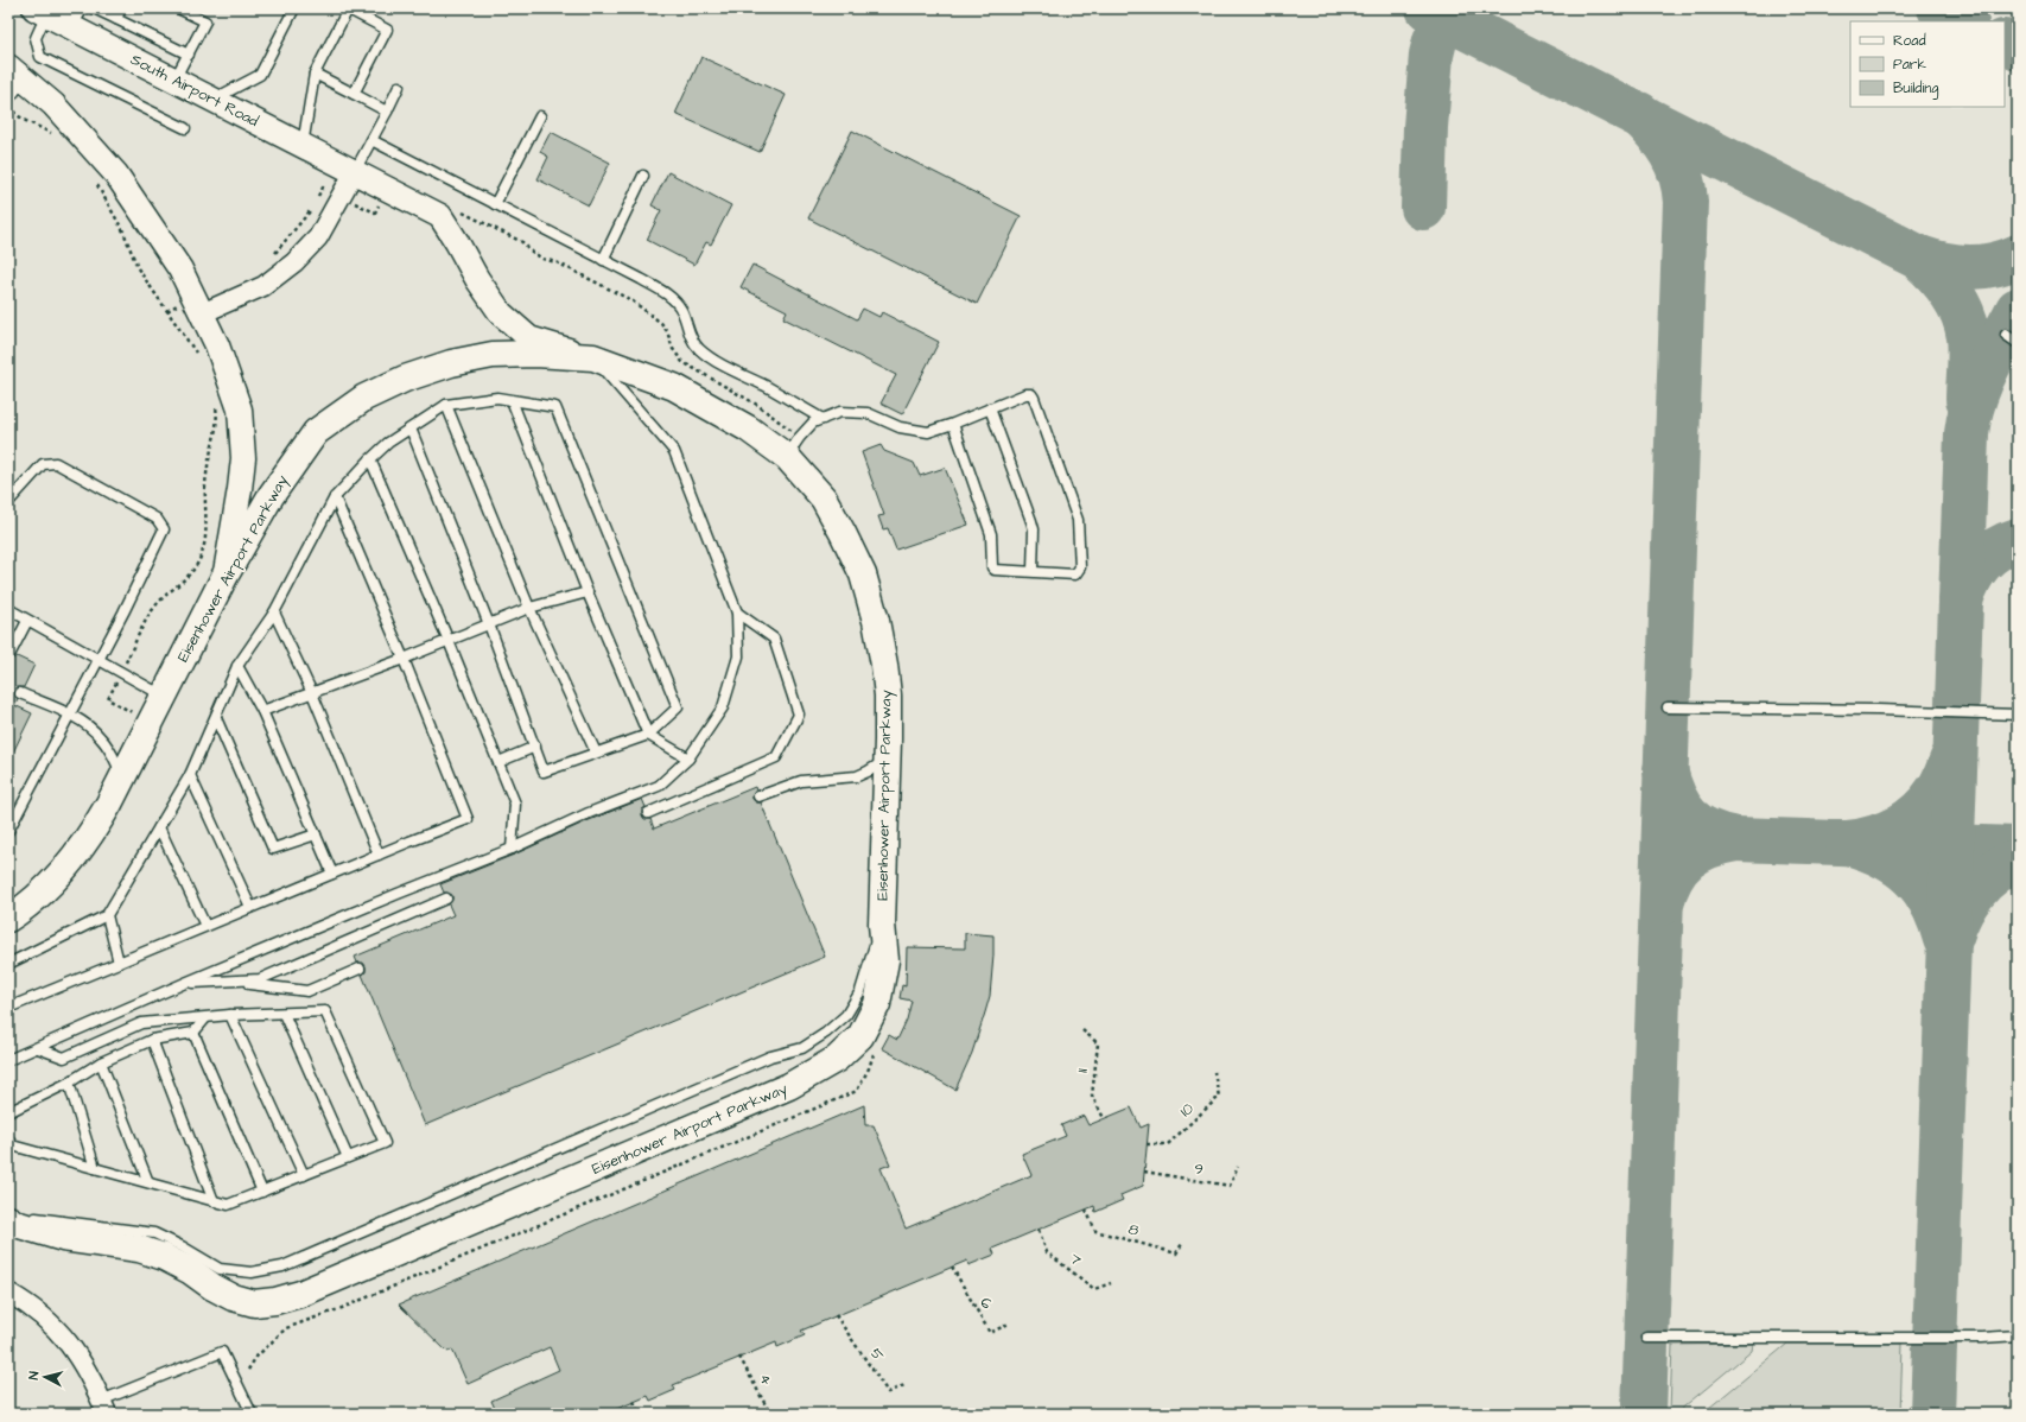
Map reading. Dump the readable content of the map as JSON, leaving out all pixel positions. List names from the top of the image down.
{
  "streets": {
    "main road": ["Eisenhower Airport Parkway"],
    "street": ["South Airport Road"],
    "path": [
      "11",
      "10",
      "9",
      "8",
      "7",
      "6",
      "5",
      "4"
    ]
  },
  "crossings": [
    ["South Airport Road", "Eisenhower Airport Parkway"]
  ],
  "legend": ["Road", "Park", "Building"],
  "north": "left"
}
